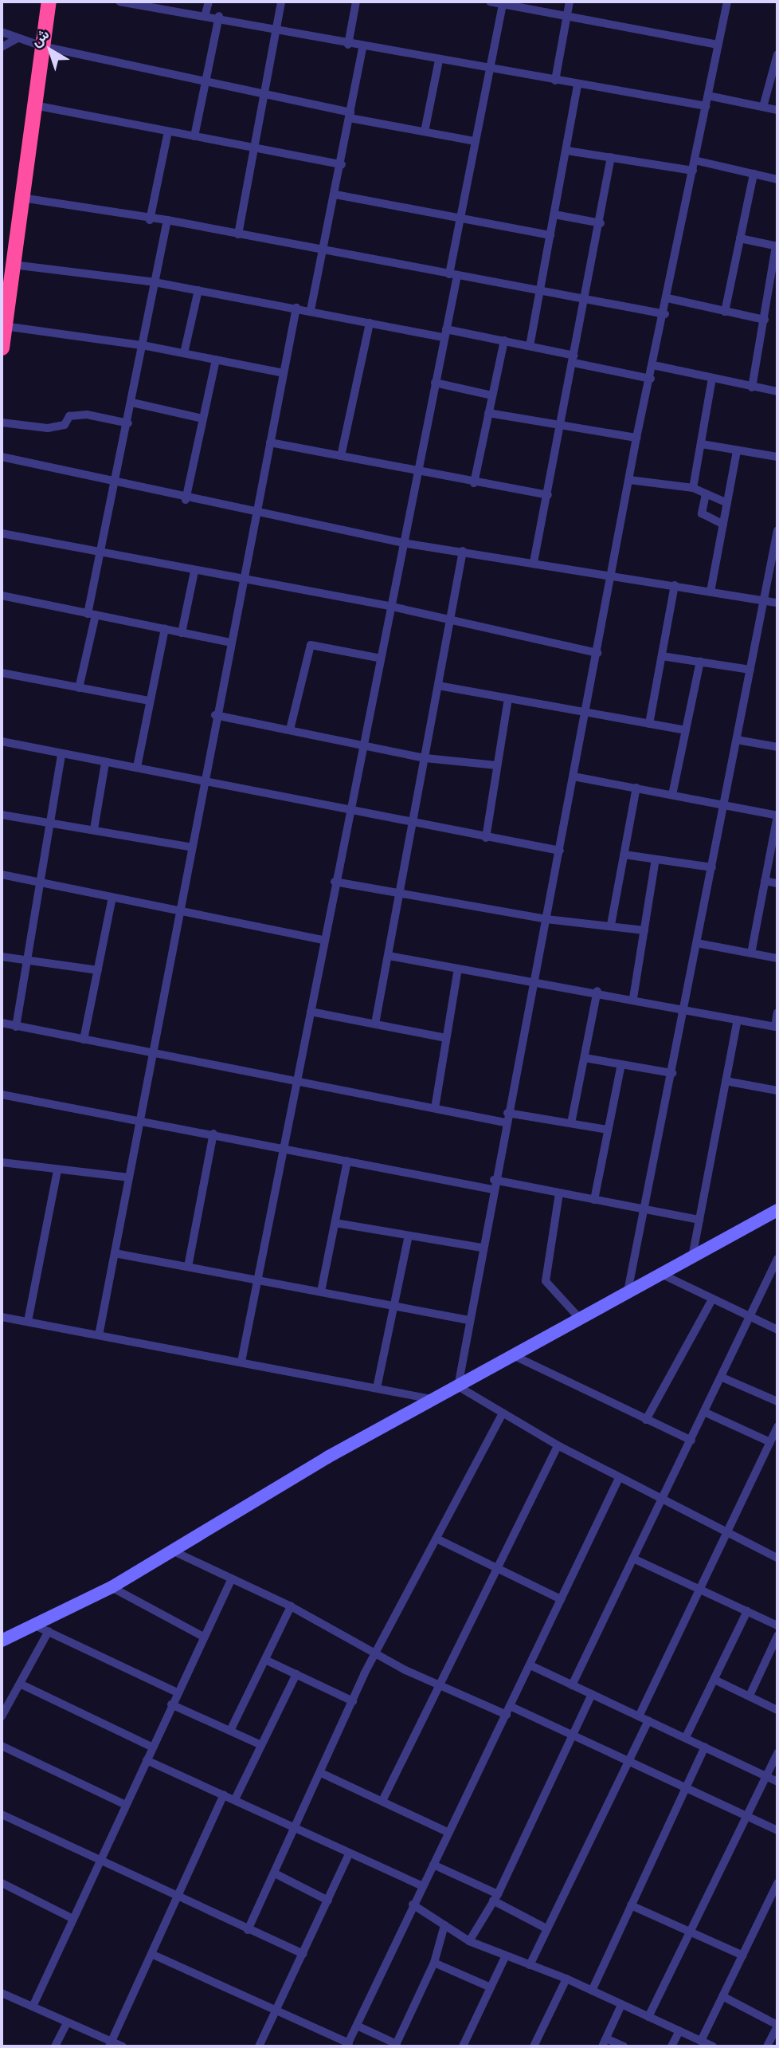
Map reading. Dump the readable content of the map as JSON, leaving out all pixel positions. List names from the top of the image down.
{
  "north": "top left"
}
